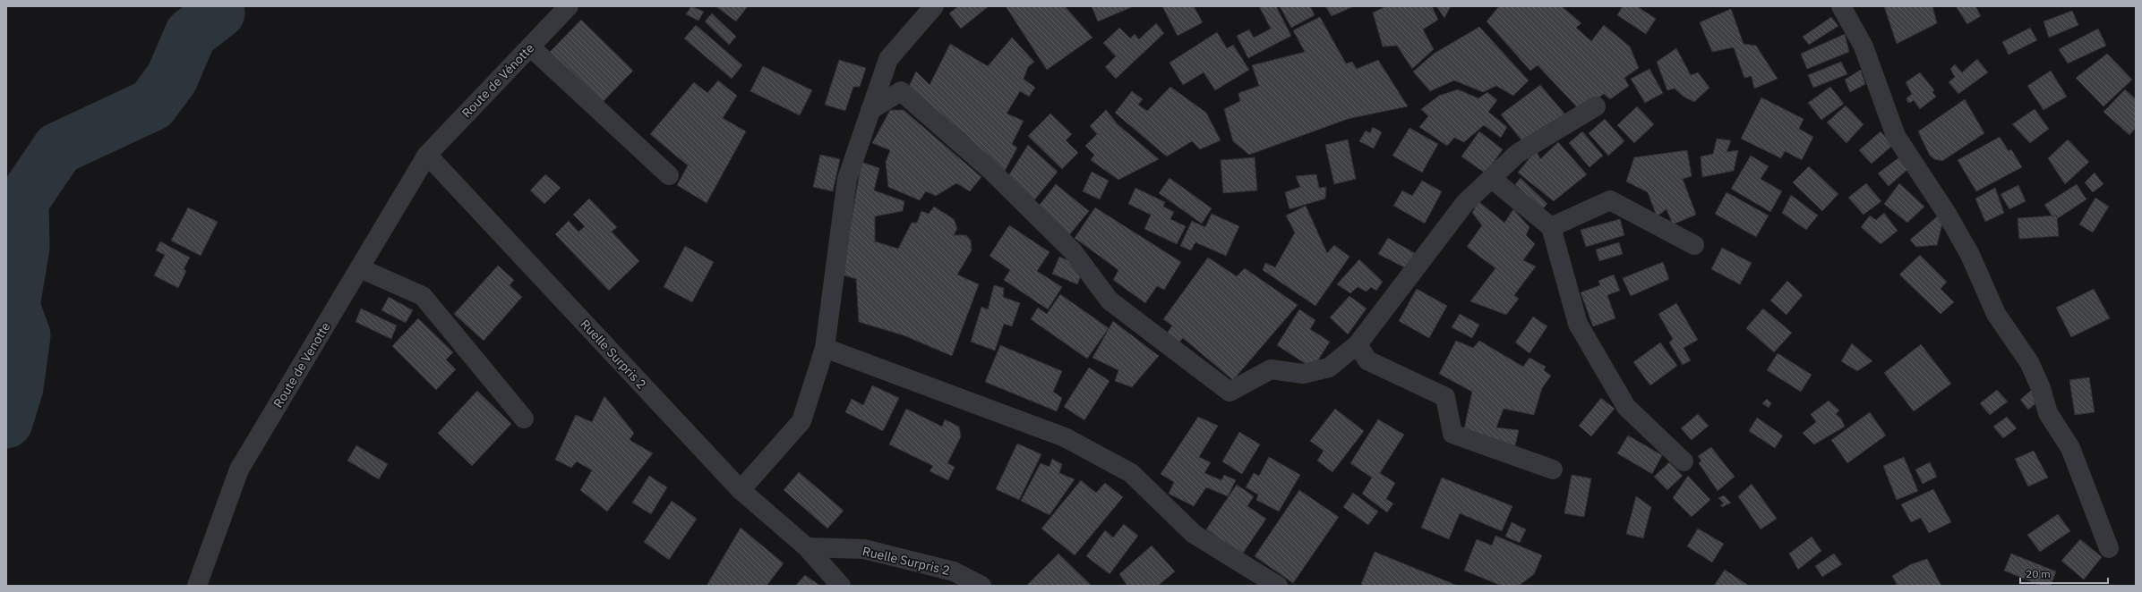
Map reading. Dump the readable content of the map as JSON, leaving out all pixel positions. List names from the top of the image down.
{
  "streets": {
    "street": ["Route de Vénotte", "Ruelle Surpris 2", "Route de Venotte"]
  },
  "crossings": [
    ["Route de Vénotte", "Ruelle Surpris 2"],
    ["Route de Vénotte", "Route de Venotte"],
    ["Ruelle Surpris 2", "Route de Venotte"]
  ],
  "scale_bar": "20 m"
}
